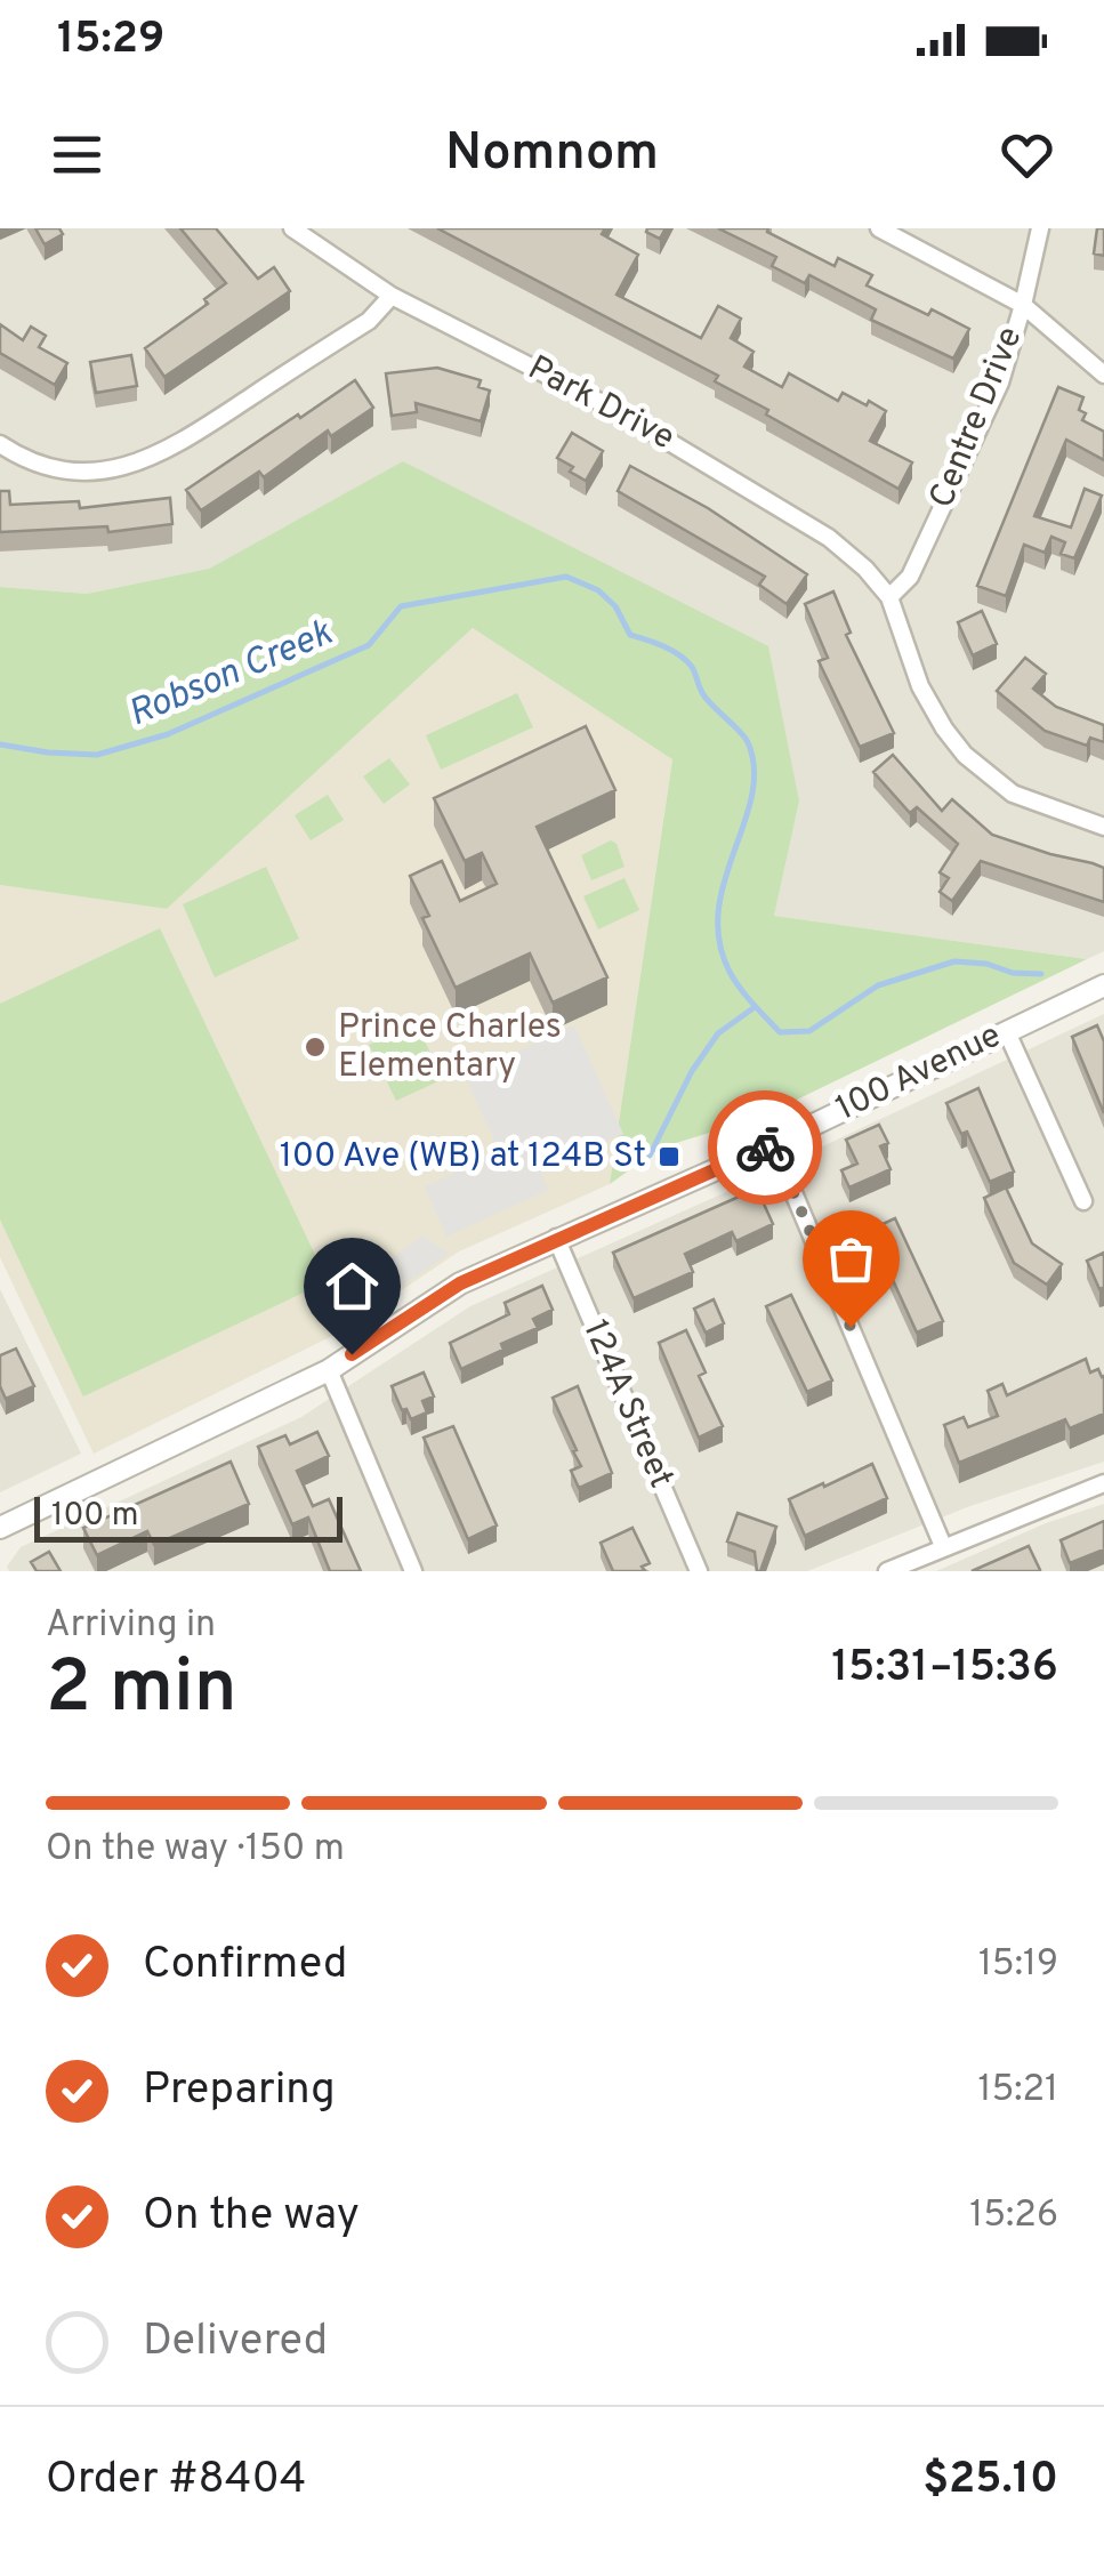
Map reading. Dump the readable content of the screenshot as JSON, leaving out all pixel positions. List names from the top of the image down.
{
  "streets": {
    "street": [
      "Park Drive",
      "Centre Drive",
      "100 Avenue",
      "124A Street"
    ]
  },
  "crossings": [
    ["Park Drive", "Centre Drive"],
    ["100 Avenue", "124A Street"]
  ],
  "water": ["Robson Creek"],
  "places": {
    "other": ["Prince Charles Elementary"],
    "transit": ["100 Ave (WB) at 124B St"]
  },
  "scale_bar": "100 m",
  "page": {
    "status": "15:29",
    "header": "Nomnom",
    "scale": "100 m",
    "heading": ["2 min", "Arriving in", "15:31–15:36"],
    "panel": ["Order #8404", "$25.10"],
    "bar": "On the way · 150 m",
    "list": [
      ["Confirmed", "15:19"],
      ["Preparing", "15:21"],
      ["On the way", "15:26"],
      "Delivered"
    ]
  }
}
